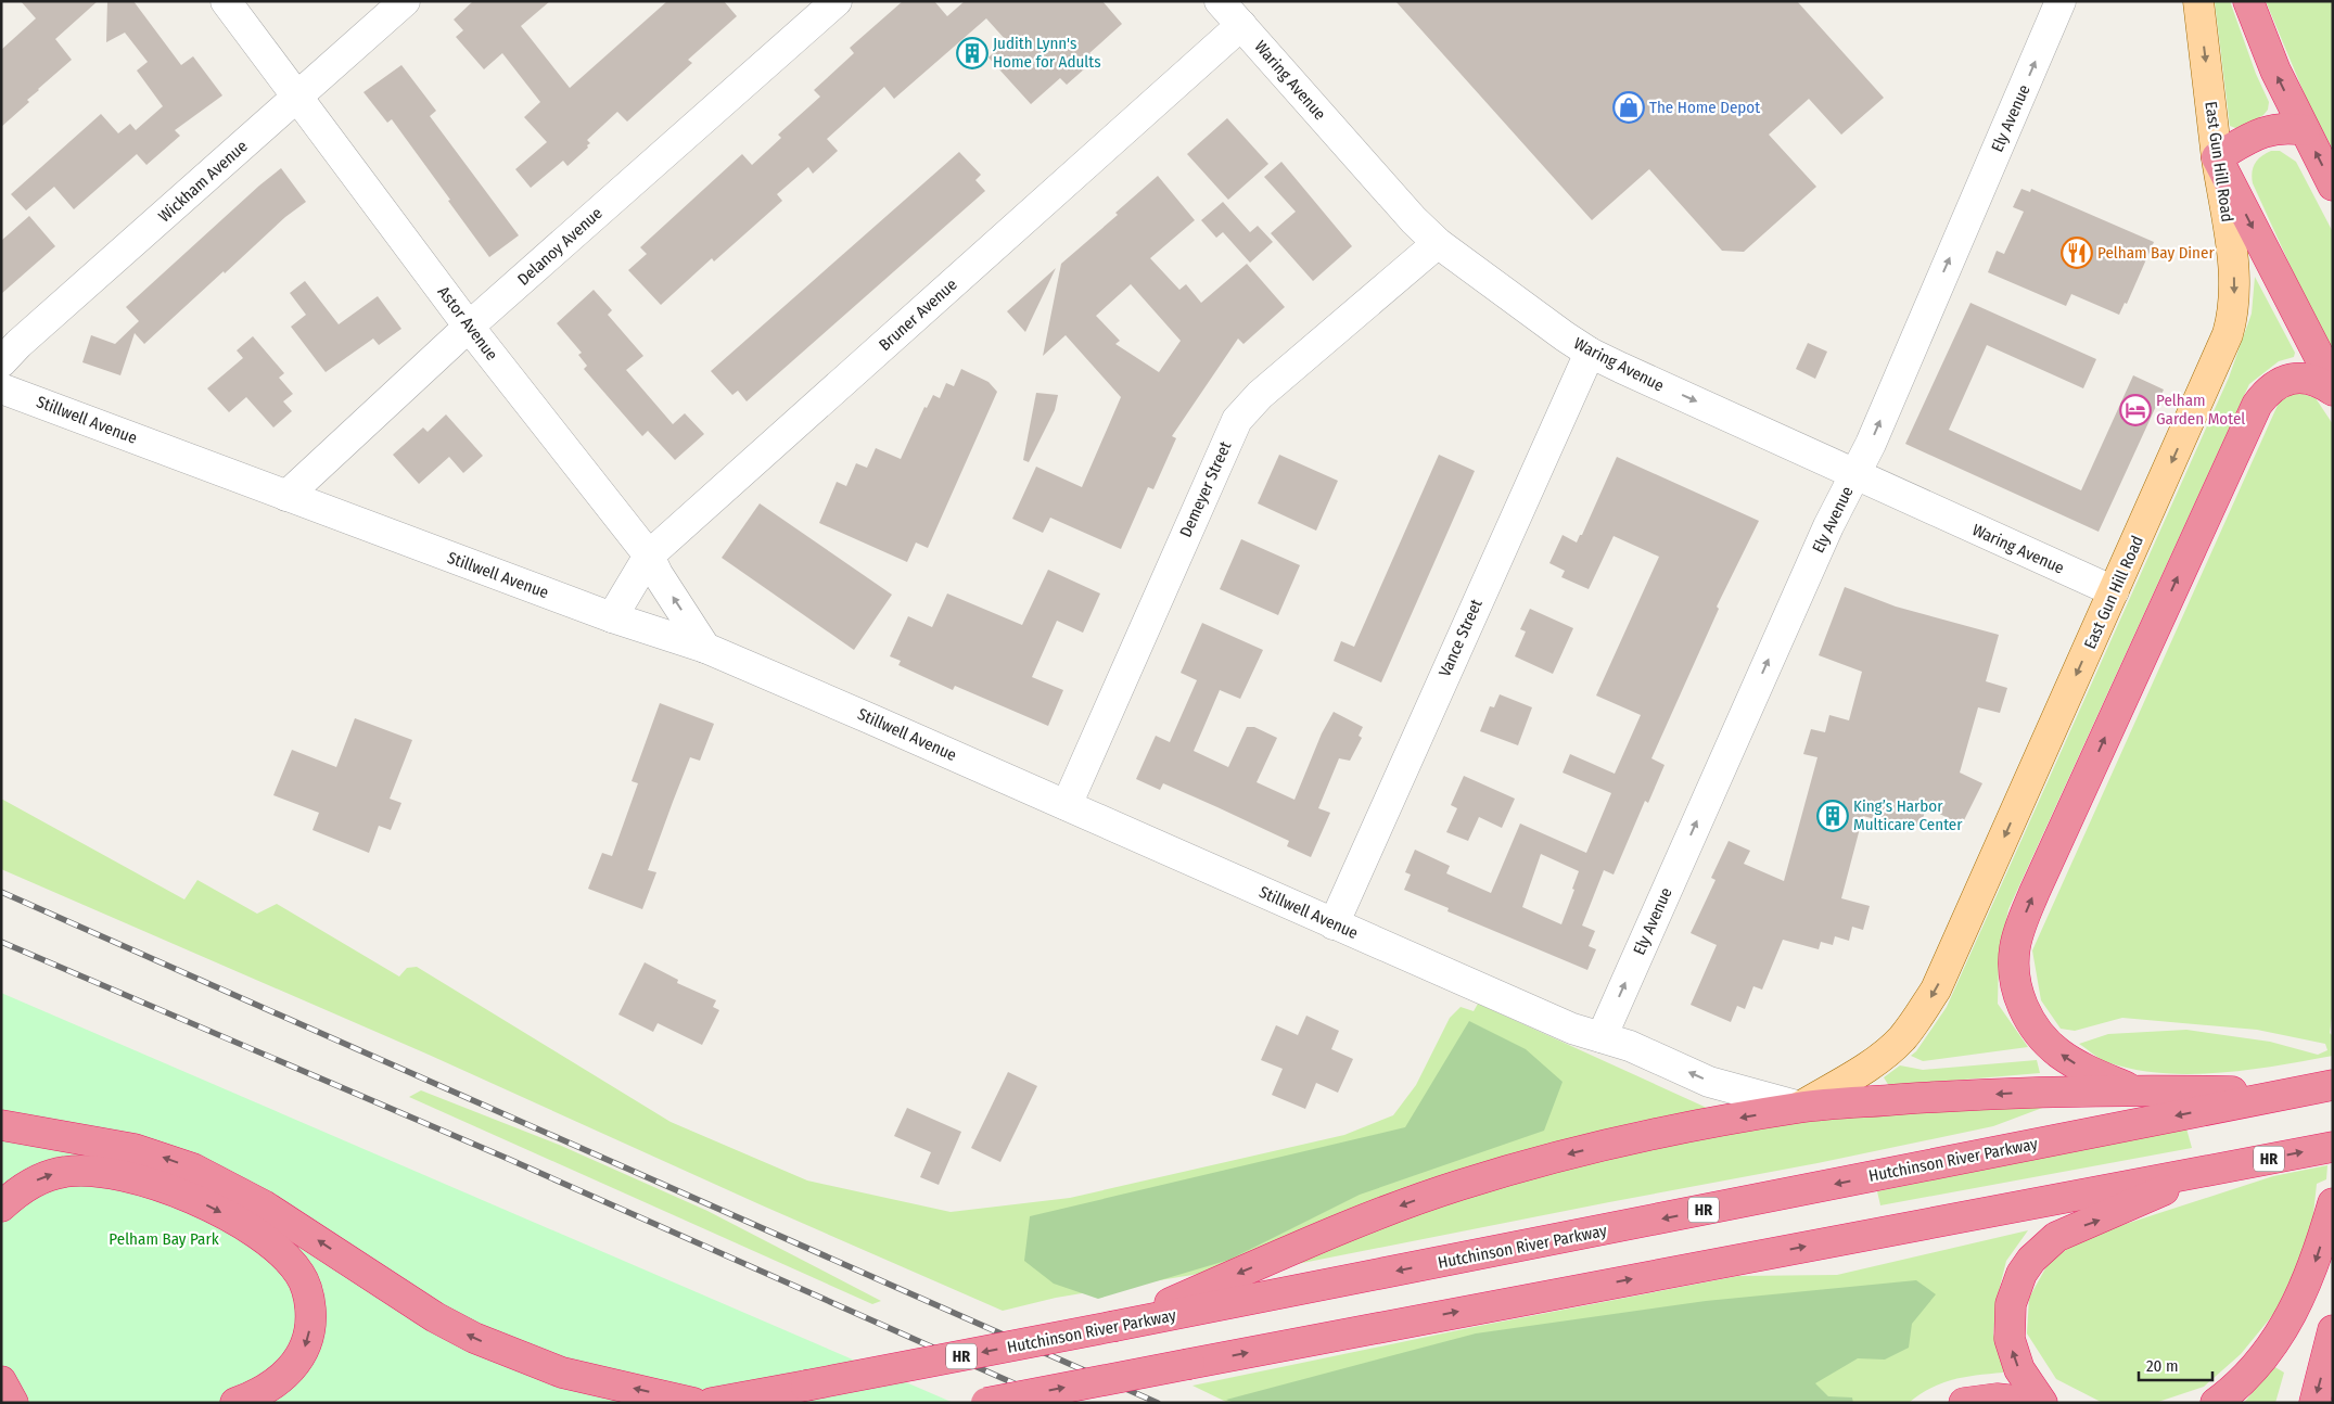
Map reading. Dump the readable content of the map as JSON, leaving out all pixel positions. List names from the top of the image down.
{
  "streets": {
    "highway": ["HR", "Hutchinson River Parkway"],
    "main road": ["East Gun Hill Road"],
    "street": [
      "Waring Avenue",
      "Ely Avenue",
      "Wickham Avenue",
      "Delanoy Avenue",
      "Bruner Avenue",
      "Astor Avenue",
      "Stillwell Avenue",
      "Demeyer Street",
      "Vance Street"
    ]
  },
  "crossings": [
    ["Waring Avenue", "Ely Avenue"],
    ["Waring Avenue", "East Gun Hill Road"],
    ["Waring Avenue", "Bruner Avenue"],
    ["Waring Avenue", "Demeyer Street"],
    ["Waring Avenue", "Vance Street"],
    ["Ely Avenue", "Stillwell Avenue"],
    ["East Gun Hill Road", "Stillwell Avenue"],
    ["Wickham Avenue", "Astor Avenue"],
    ["Delanoy Avenue", "Astor Avenue"],
    ["Delanoy Avenue", "Stillwell Avenue"],
    ["Bruner Avenue", "Astor Avenue"],
    ["Bruner Avenue", "Stillwell Avenue"],
    ["Astor Avenue", "Stillwell Avenue"],
    ["Stillwell Avenue", "Demeyer Street"],
    ["Stillwell Avenue", "Vance Street"]
  ],
  "one_way": ["Ely Avenue", "East Gun Hill Road"],
  "parks": ["Pelham Bay Park"],
  "places": {
    "building": ["Judith Lynn's Home for Adults", "King’s Harbor Multicare Center"],
    "shop": ["The Home Depot"],
    "restaurant": ["Pelham Bay Diner"],
    "hotel": ["Pelham Garden Motel"]
  },
  "scale_bar": "20 m"
}
